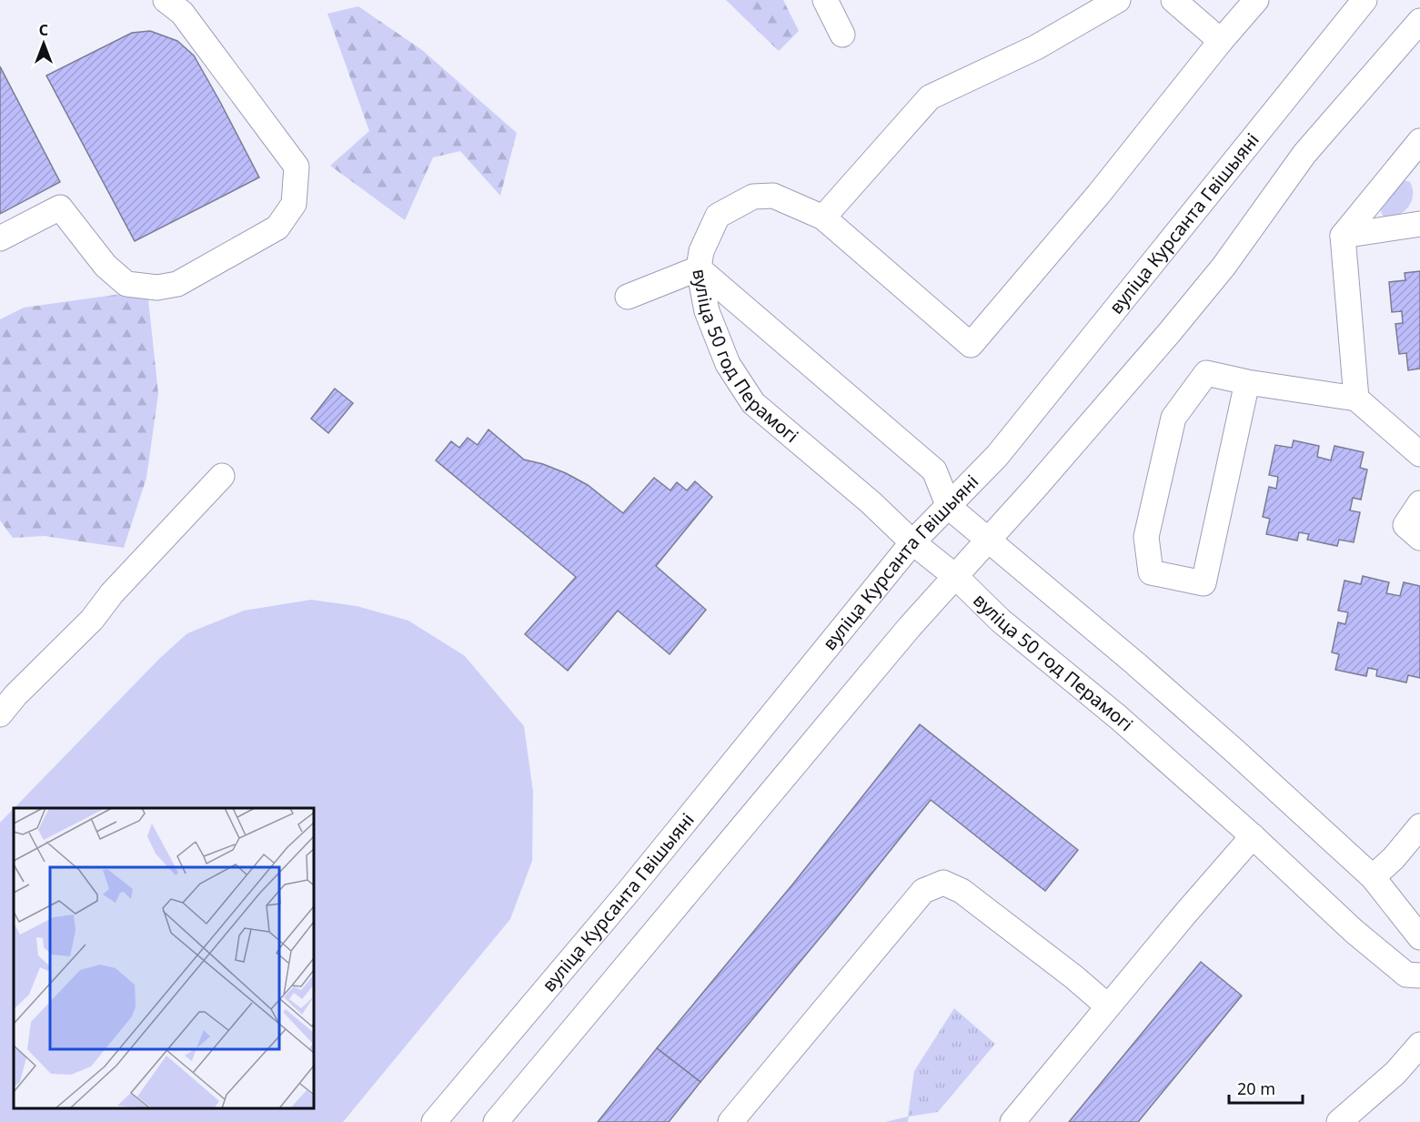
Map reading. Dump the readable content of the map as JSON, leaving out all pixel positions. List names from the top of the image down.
{
  "streets": {
    "street": ["вуліца Курсанта Гвішыяні", "вуліца 50 год Перамогі"]
  },
  "crossings": [
    ["вуліца Курсанта Гвішыяні", "вуліца 50 год Перамогі"]
  ],
  "scale_bar": "20 m",
  "north": "top"
}
